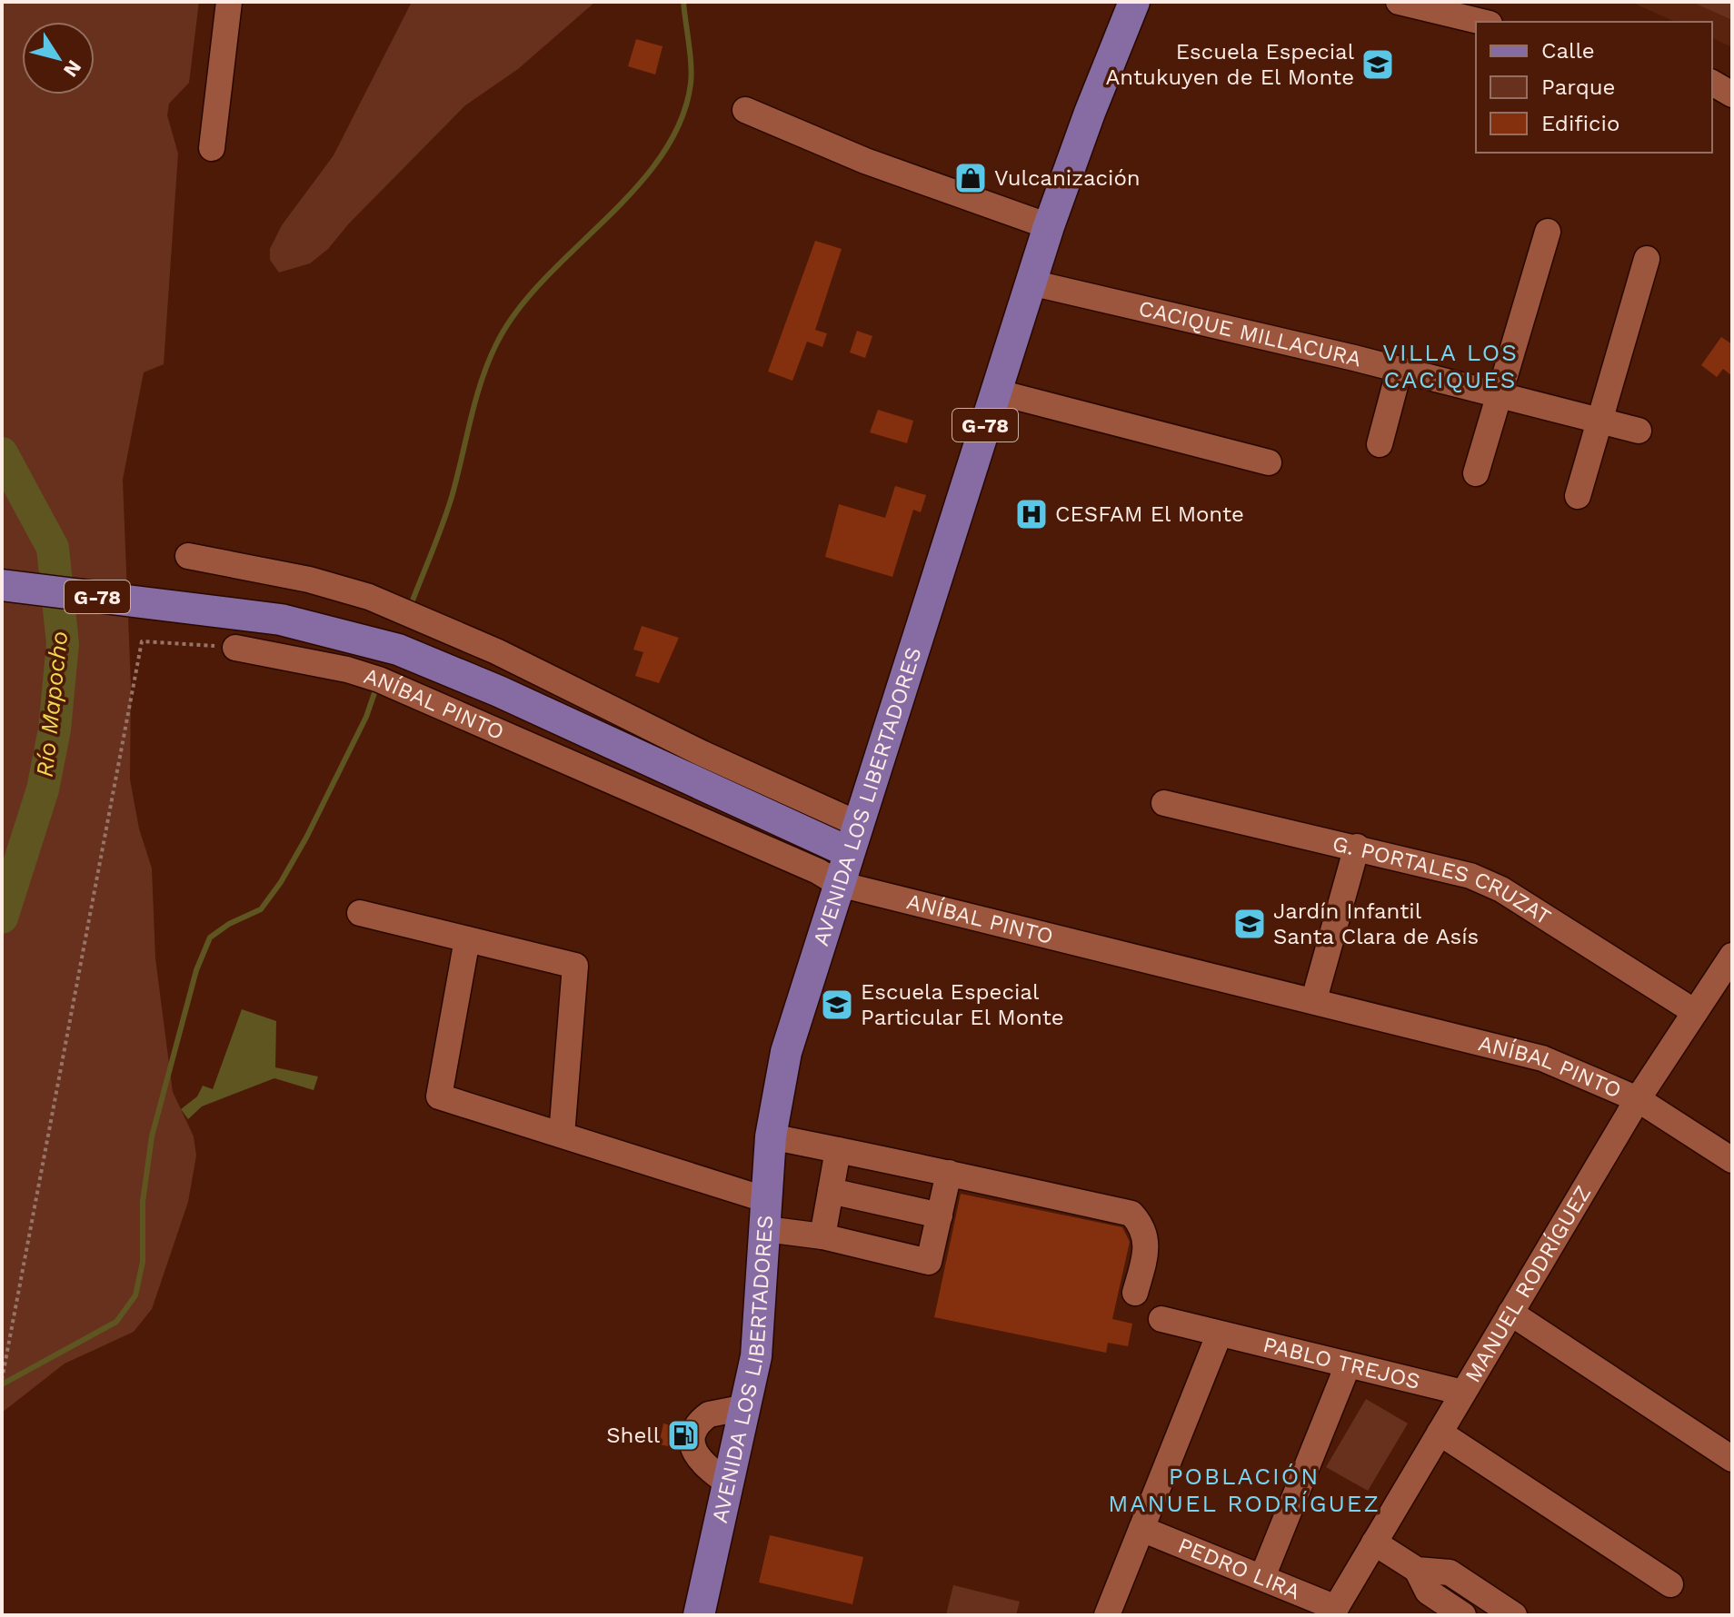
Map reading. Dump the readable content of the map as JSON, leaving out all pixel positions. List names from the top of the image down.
{
  "streets": {
    "main road": ["G-78", "ANÍBAL PINTO", "AVENIDA LOS LIBERTADORES"],
    "street": [
      "CACIQUE MILLACURA",
      "G. PORTALES CRUZAT",
      "MANUEL RODRÍGUEZ",
      "PABLO TREJOS",
      "PEDRO LIRA"
    ]
  },
  "crossings": [
    ["CACIQUE MILLACURA", "AVENIDA LOS LIBERTADORES"],
    ["ANÍBAL PINTO", "AVENIDA LOS LIBERTADORES"],
    ["ANÍBAL PINTO", "MANUEL RODRÍGUEZ"],
    ["G. PORTALES CRUZAT", "MANUEL RODRÍGUEZ"],
    ["MANUEL RODRÍGUEZ", "PABLO TREJOS"],
    ["MANUEL RODRÍGUEZ", "PEDRO LIRA"]
  ],
  "districts": ["VILLA LOS CACIQUES", "POBLACIÓN MANUEL RODRÍGUEZ"],
  "water": ["Río Mapocho"],
  "places": {
    "school or university": ["Escuela Especial Antukuyen de El Monte", "Jardín Infantil Santa Clara de Asís", "Escuela Especial Particular El Monte"],
    "shop": ["Vulcanización"],
    "hospital": ["CESFAM El Monte"],
    "fuel station": ["Shell"]
  },
  "legend": ["Calle", "Parque", "Edificio"],
  "north": "bottom right"
}
